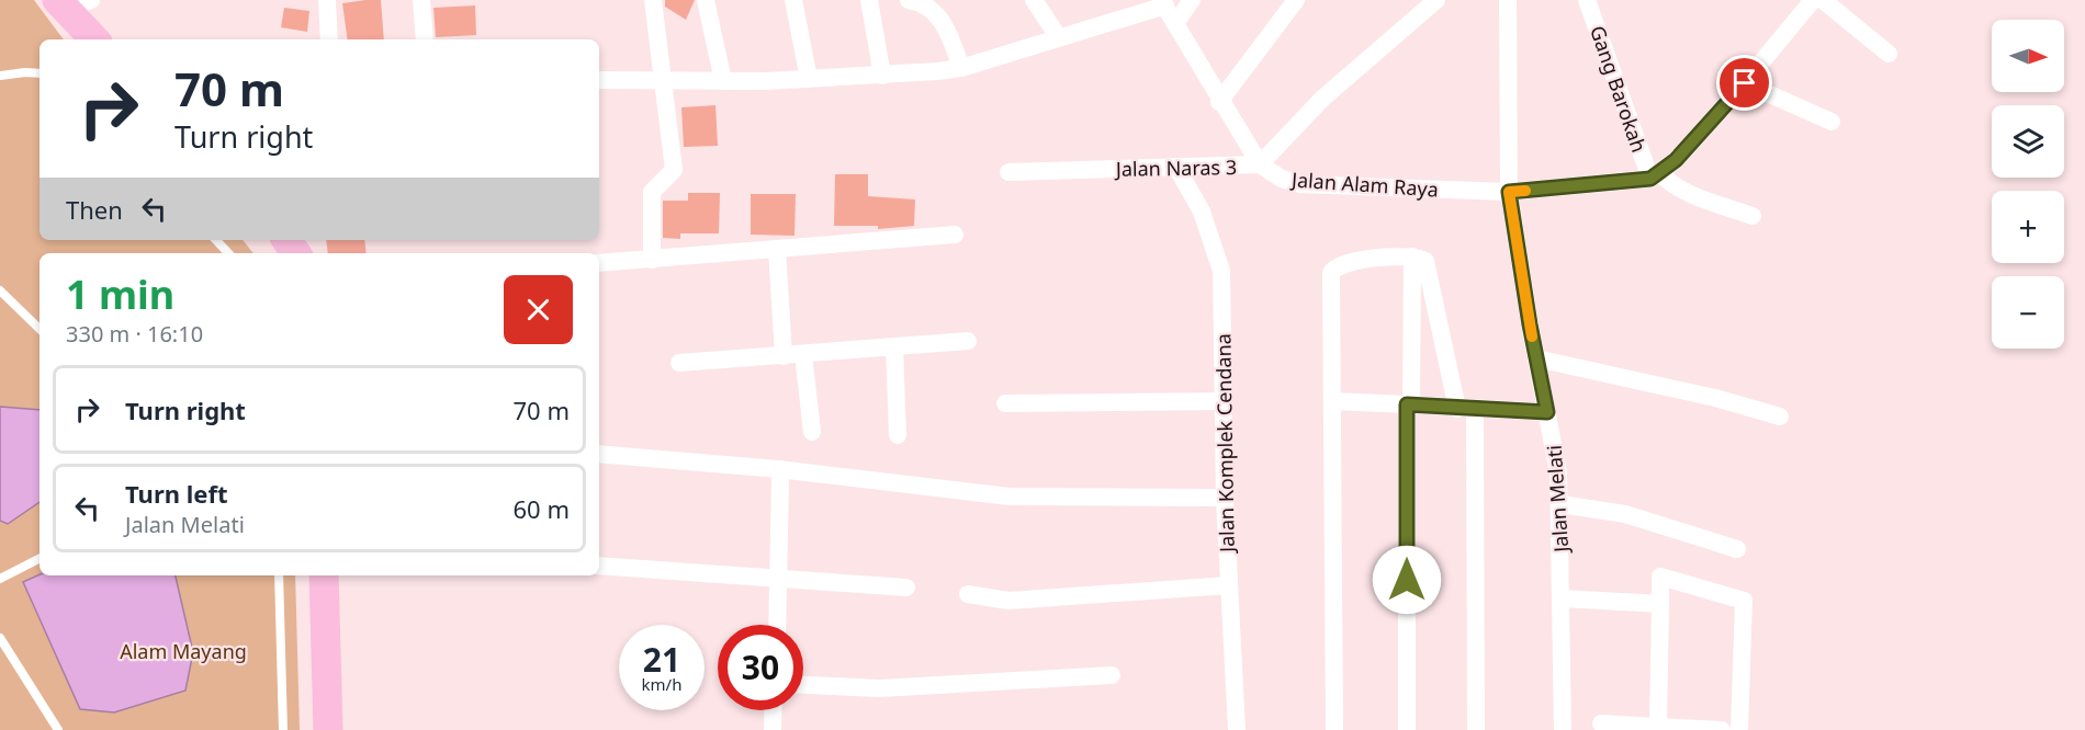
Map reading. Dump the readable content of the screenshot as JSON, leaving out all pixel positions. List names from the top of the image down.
{
  "streets": {
    "street": [
      "Gang Barokah",
      "Jalan Naras 3",
      "Jalan Alam Raya",
      "Jalan Komplek Cendana",
      "Jalan Melati"
    ]
  },
  "crossings": [
    ["Gang Barokah", "Jalan Alam Raya"],
    ["Jalan Naras 3", "Jalan Alam Raya"],
    ["Jalan Naras 3", "Jalan Komplek Cendana"],
    ["Jalan Alam Raya", "Jalan Melati"]
  ],
  "parks": ["Alam Mayang"],
  "north": "right",
  "page": {
    "map_buttons": ["+", "−"],
    "turn": ["70 m", "Turn right"],
    "then": "Then",
    "heading": ["1 min", "330 m · 16:10"],
    "list": [
      {
        "name": "Turn right",
        "value": "70 m"
      },
      {
        "name": "Turn left",
        "note": "Jalan Melati",
        "value": "60 m"
      }
    ],
    "speed": "21 km/h",
    "limit": "30"
  }
}
